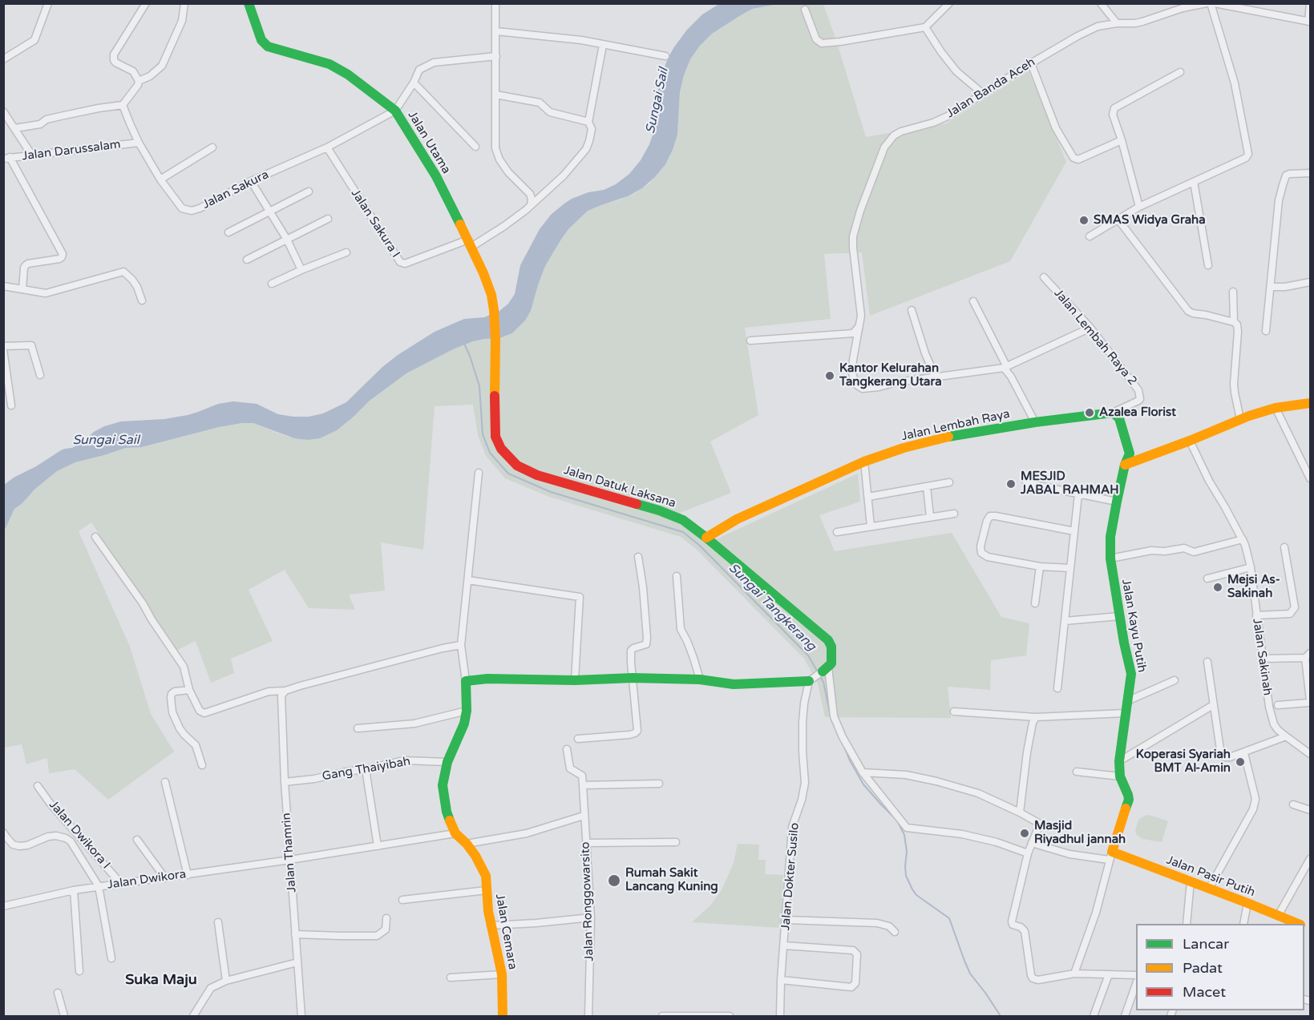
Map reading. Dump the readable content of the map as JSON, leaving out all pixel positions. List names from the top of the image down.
{
  "streets": {
    "street": [
      "Jalan Banda Aceh",
      "Jalan Utama",
      "Jalan Darussalam",
      "Jalan Sakura",
      "Jalan Sakura I",
      "Jalan Lembah Raya 2",
      "Jalan Lembah Raya",
      "Jalan Datuk Laksana",
      "Jalan Kayu Putih",
      "Jalan Sakinah",
      "Gang Thaiyibah",
      "Jalan Dwikora I",
      "Jalan Thamrin",
      "Jalan Dokter Susilo",
      "Jalan Pasir Putih",
      "Jalan Dwikora",
      "Jalan Ronggowarsito",
      "Jalan Cemara"
    ]
  },
  "crossings": [
    ["Jalan Banda Aceh", "Jalan Lembah Raya 2"],
    ["Jalan Utama", "Jalan Sakura"],
    ["Jalan Utama", "Jalan Sakura I"],
    ["Jalan Utama", "Jalan Datuk Laksana"],
    ["Jalan Darussalam", "Jalan Sakura"],
    ["Jalan Sakura", "Jalan Sakura I"],
    ["Jalan Lembah Raya 2", "Jalan Lembah Raya"],
    ["Jalan Lembah Raya", "Jalan Datuk Laksana"],
    ["Jalan Kayu Putih", "Jalan Pasir Putih"],
    ["Gang Thaiyibah", "Jalan Thamrin"],
    ["Gang Thaiyibah", "Jalan Cemara"],
    ["Jalan Dwikora I", "Jalan Dwikora"],
    ["Jalan Thamrin", "Jalan Dwikora"]
  ],
  "districts": ["Suka Maju"],
  "water": ["Sungai Sail", "Sungai Tangkerang"],
  "places": [
    "SMAS Widya Graha",
    "Kantor Kelurahan Tangkerang Utara",
    "Azalea Florist",
    "MESJID JABAL RAHMAH",
    "Mejsi As- Sakinah",
    "Koperasi Syariah BMT Al-Amin",
    "Masjid Riyadhul jannah",
    "Rumah Sakit Lancang Kuning"
  ],
  "legend": ["Lancar", "Padat", "Macet"]
}
